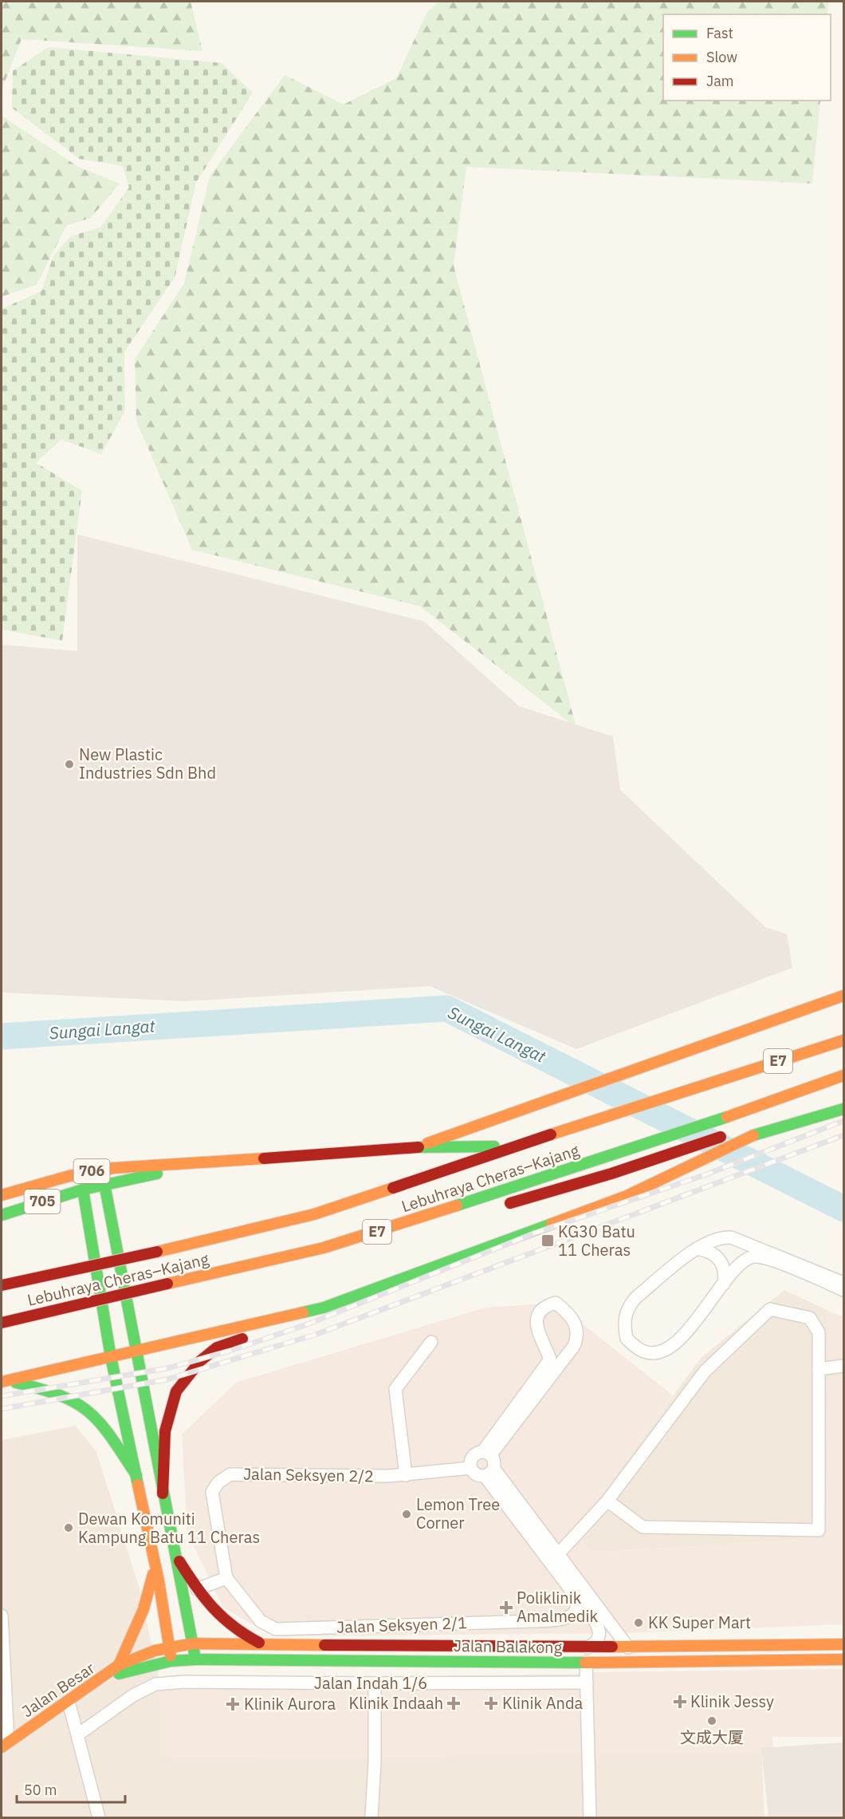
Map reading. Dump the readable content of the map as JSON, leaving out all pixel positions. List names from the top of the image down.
{
  "streets": {
    "main road": [
      "E7",
      "706",
      "Lebuhraya Cheras–Kajang",
      "705",
      "Jalan Balakong",
      "Jalan Besar"
    ],
    "street": ["Jalan Seksyen 2/2", "Jalan Seksyen 2/1", "Jalan Indah 1/6"]
  },
  "crossings": [
    ["Jalan Seksyen 2/2", "Jalan Seksyen 2/1"],
    ["Jalan Balakong", "Jalan Besar"]
  ],
  "water": ["Sungai Langat"],
  "places": {
    "other": [
      "New Plastic Industries Sdn Bhd",
      "Lemon Tree Corner",
      "Dewan Komuniti Kampung Batu 11 Cheras",
      "KK Super Mart",
      "文成大厦"
    ],
    "transit": ["KG30 Batu 11 Cheras"],
    "health": [
      "Poliklinik Amalmedik",
      "Klinik Jessy",
      "Klinik Indaah",
      "Klinik Anda",
      "Klinik Aurora"
    ]
  },
  "legend": ["Fast", "Slow", "Jam"],
  "scale_bar": "50 m"
}
